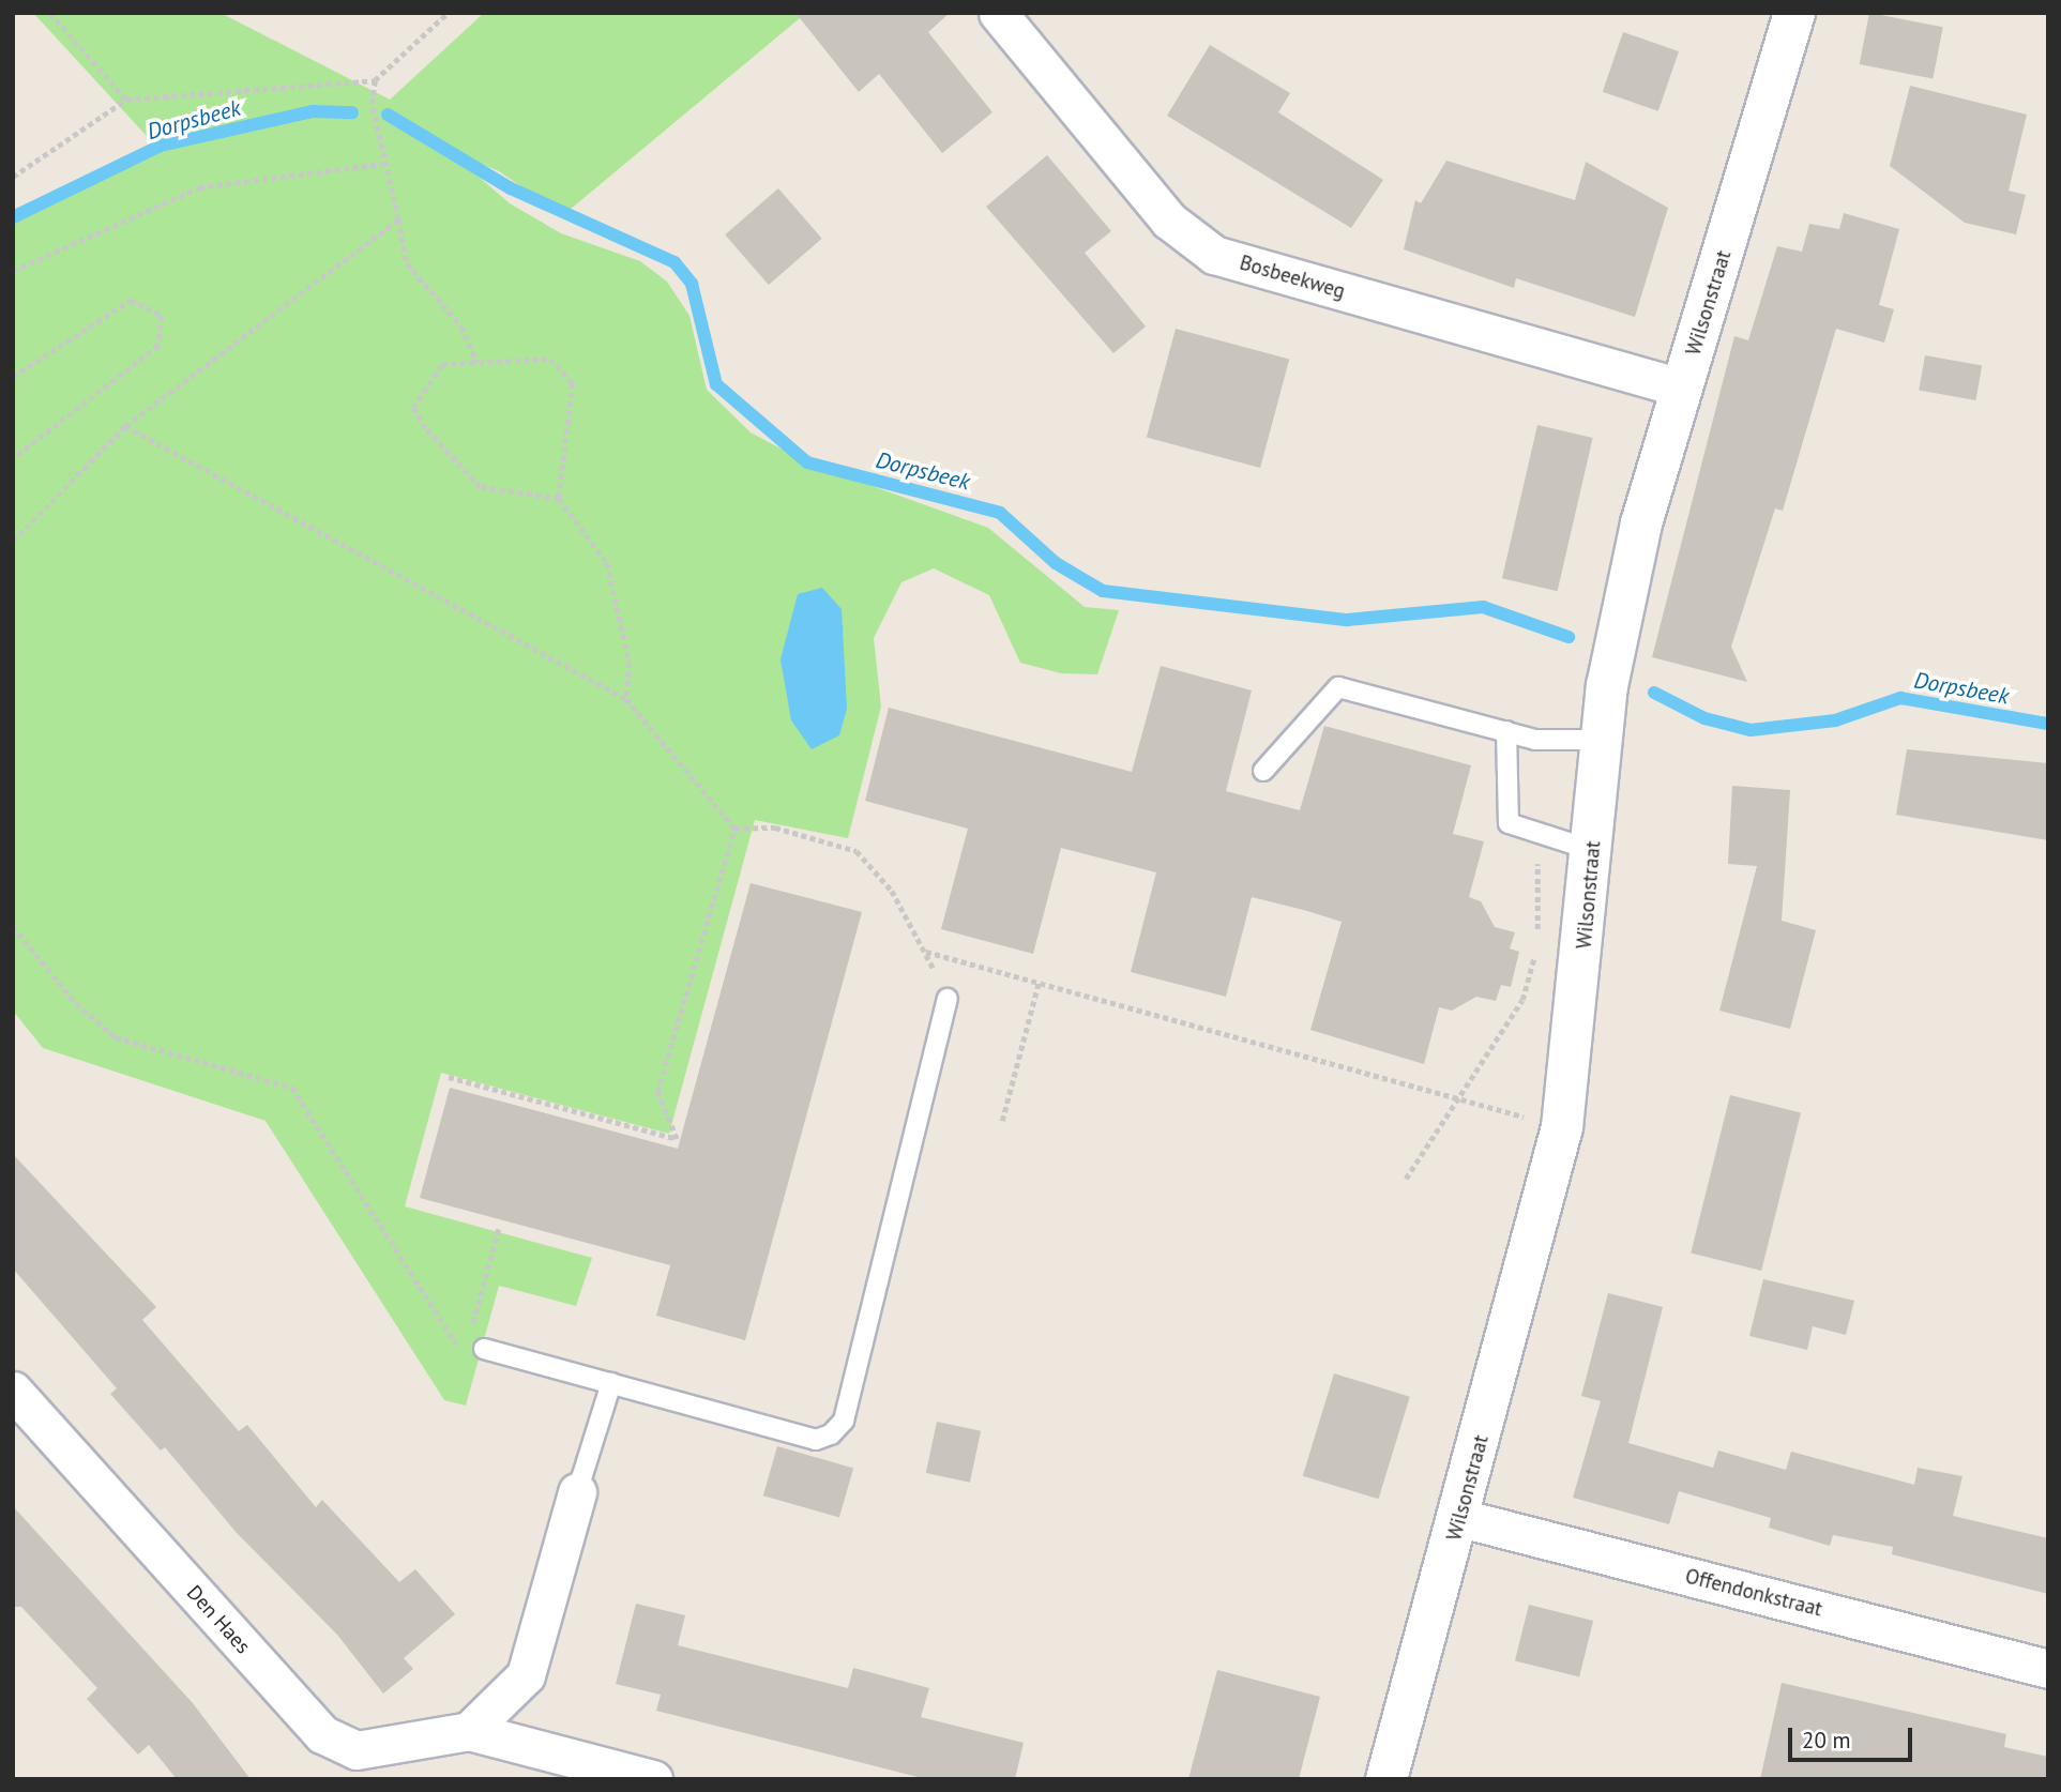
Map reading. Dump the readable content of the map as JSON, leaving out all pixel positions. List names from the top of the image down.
{
  "streets": {
    "street": [
      "Bosbeekweg",
      "Wilsonstraat",
      "Offendonkstraat",
      "Den Haes"
    ]
  },
  "crossings": [
    ["Bosbeekweg", "Wilsonstraat"],
    ["Wilsonstraat", "Offendonkstraat"]
  ],
  "water": ["Dorpsbeek"],
  "scale_bar": "20 m"
}
